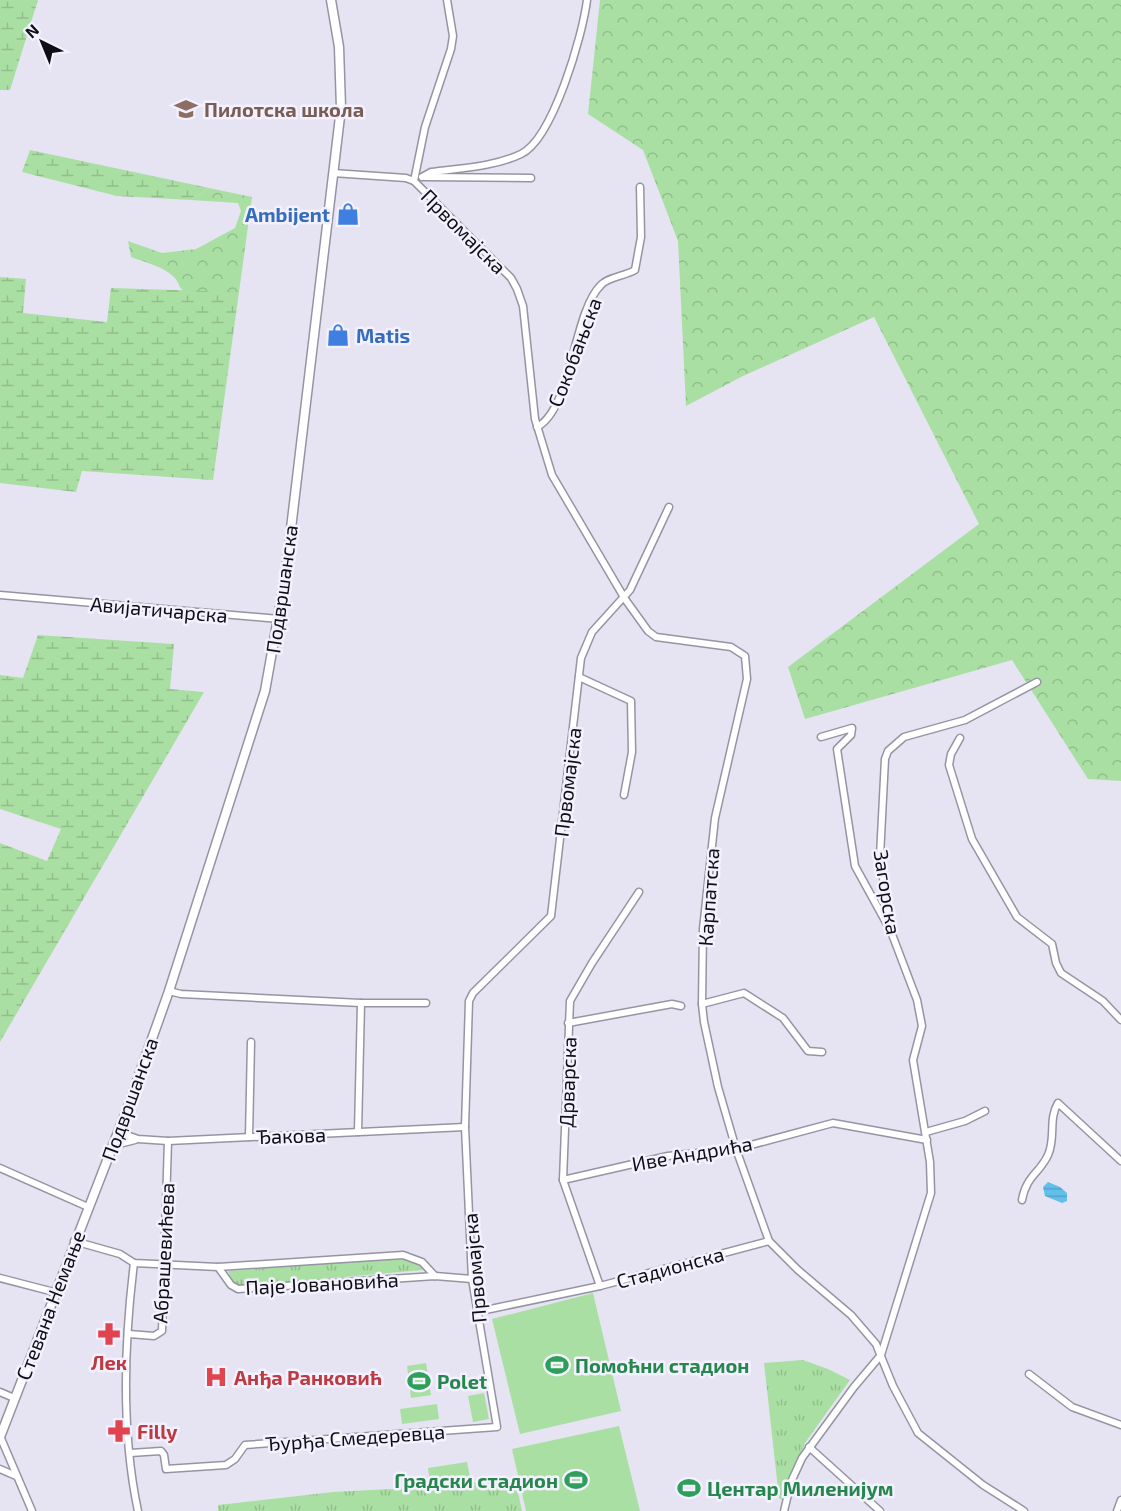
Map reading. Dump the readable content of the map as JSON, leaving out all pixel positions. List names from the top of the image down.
{
  "streets": {
    "street": [
      "Првомајска",
      "Сокобањска",
      "Подвршанска",
      "Авијатичарска",
      "Загорска",
      "Карпатска",
      "Дрварска",
      "Ђакова",
      "Иве Андрића",
      "Абрашевићева",
      "Стадионска",
      "Паје Јовановића",
      "Стевана Немање",
      "Ђурђа Смедеревца"
    ]
  },
  "crossings": [
    ["Првомајска", "Сокобањска"],
    ["Првомајска", "Карпатска"],
    ["Првомајска", "Ђакова"],
    ["Првомајска", "Стадионска"],
    ["Првомајска", "Паје Јовановића"],
    ["Првомајска", "Ђурђа Смедеревца"],
    ["Подвршанска", "Авијатичарска"],
    ["Подвршанска", "Ђакова"],
    ["Подвршанска", "Стевана Немање"],
    ["Загорска", "Иве Андрића"],
    ["Карпатска", "Иве Андрића"],
    ["Дрварска", "Иве Андрића"],
    ["Дрварска", "Стадионска"],
    ["Ђакова", "Абрашевићева"],
    ["Абрашевићева", "Паје Јовановића"],
    ["Абрашевићева", "Ђурђа Смедеревца"],
    ["Паје Јовановића", "Стевана Немање"]
  ],
  "places": {
    "school or university": ["Пилотска школа"],
    "shop": ["Ambijent", "Matis"],
    "pharmacy": ["Лек", "Filly"],
    "sports": [
      "Помоћни стадион",
      "Polet",
      "Градски стадион",
      "Центар Миленијум"
    ],
    "hospital": ["Анђа Ранковић"]
  },
  "north": "top left"
}
